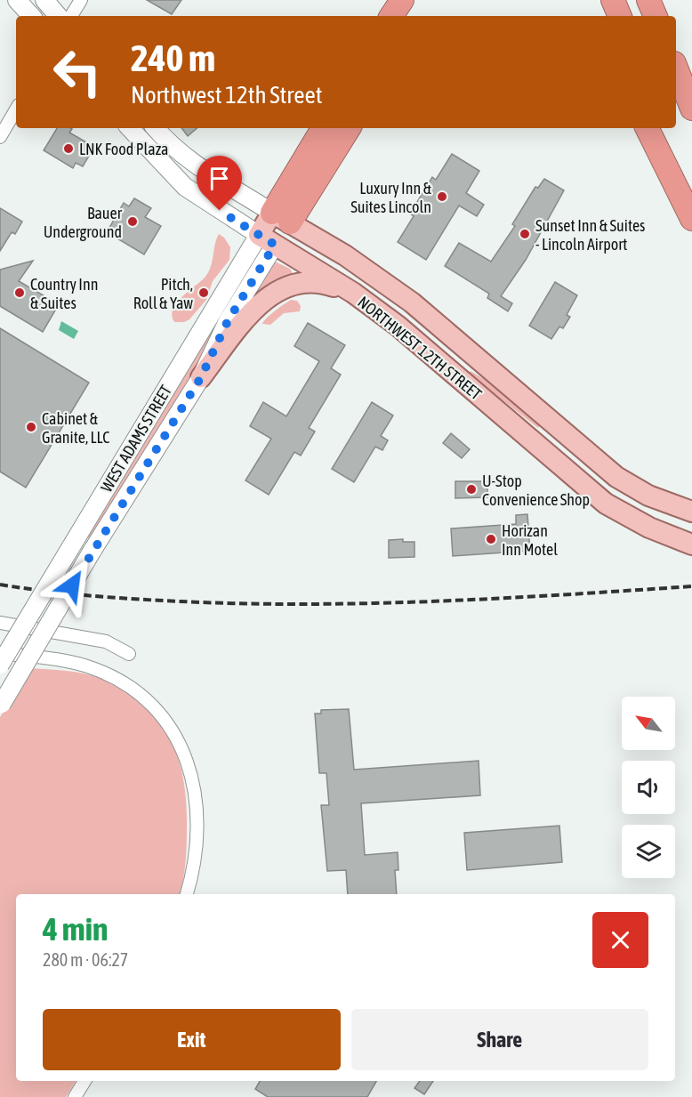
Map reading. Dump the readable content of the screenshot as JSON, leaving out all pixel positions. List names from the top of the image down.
{
  "streets": {
    "main road": ["NORTHWEST 12TH STREET", "WEST ADAMS STREET"]
  },
  "crossings": [
    ["NORTHWEST 12TH STREET", "WEST ADAMS STREET"]
  ],
  "places": [
    "LNK Food Plaza",
    "Luxury Inn & Suites Lincoln",
    "Bauer Underground",
    "Sunset Inn & Suites - Lincoln Airport",
    "Country Inn & Suites",
    "Pitch, Roll & Yaw",
    "Cabinet & Granite, LLC",
    "U-Stop Convenience Shop",
    "Horizan Inn Motel"
  ],
  "north": "top left",
  "page": {
    "turn": ["240 m", "Northwest 12th Street"],
    "heading": ["4 min", "280 m · 06:27"],
    "buttons": ["Exit", "Share"]
  }
}
